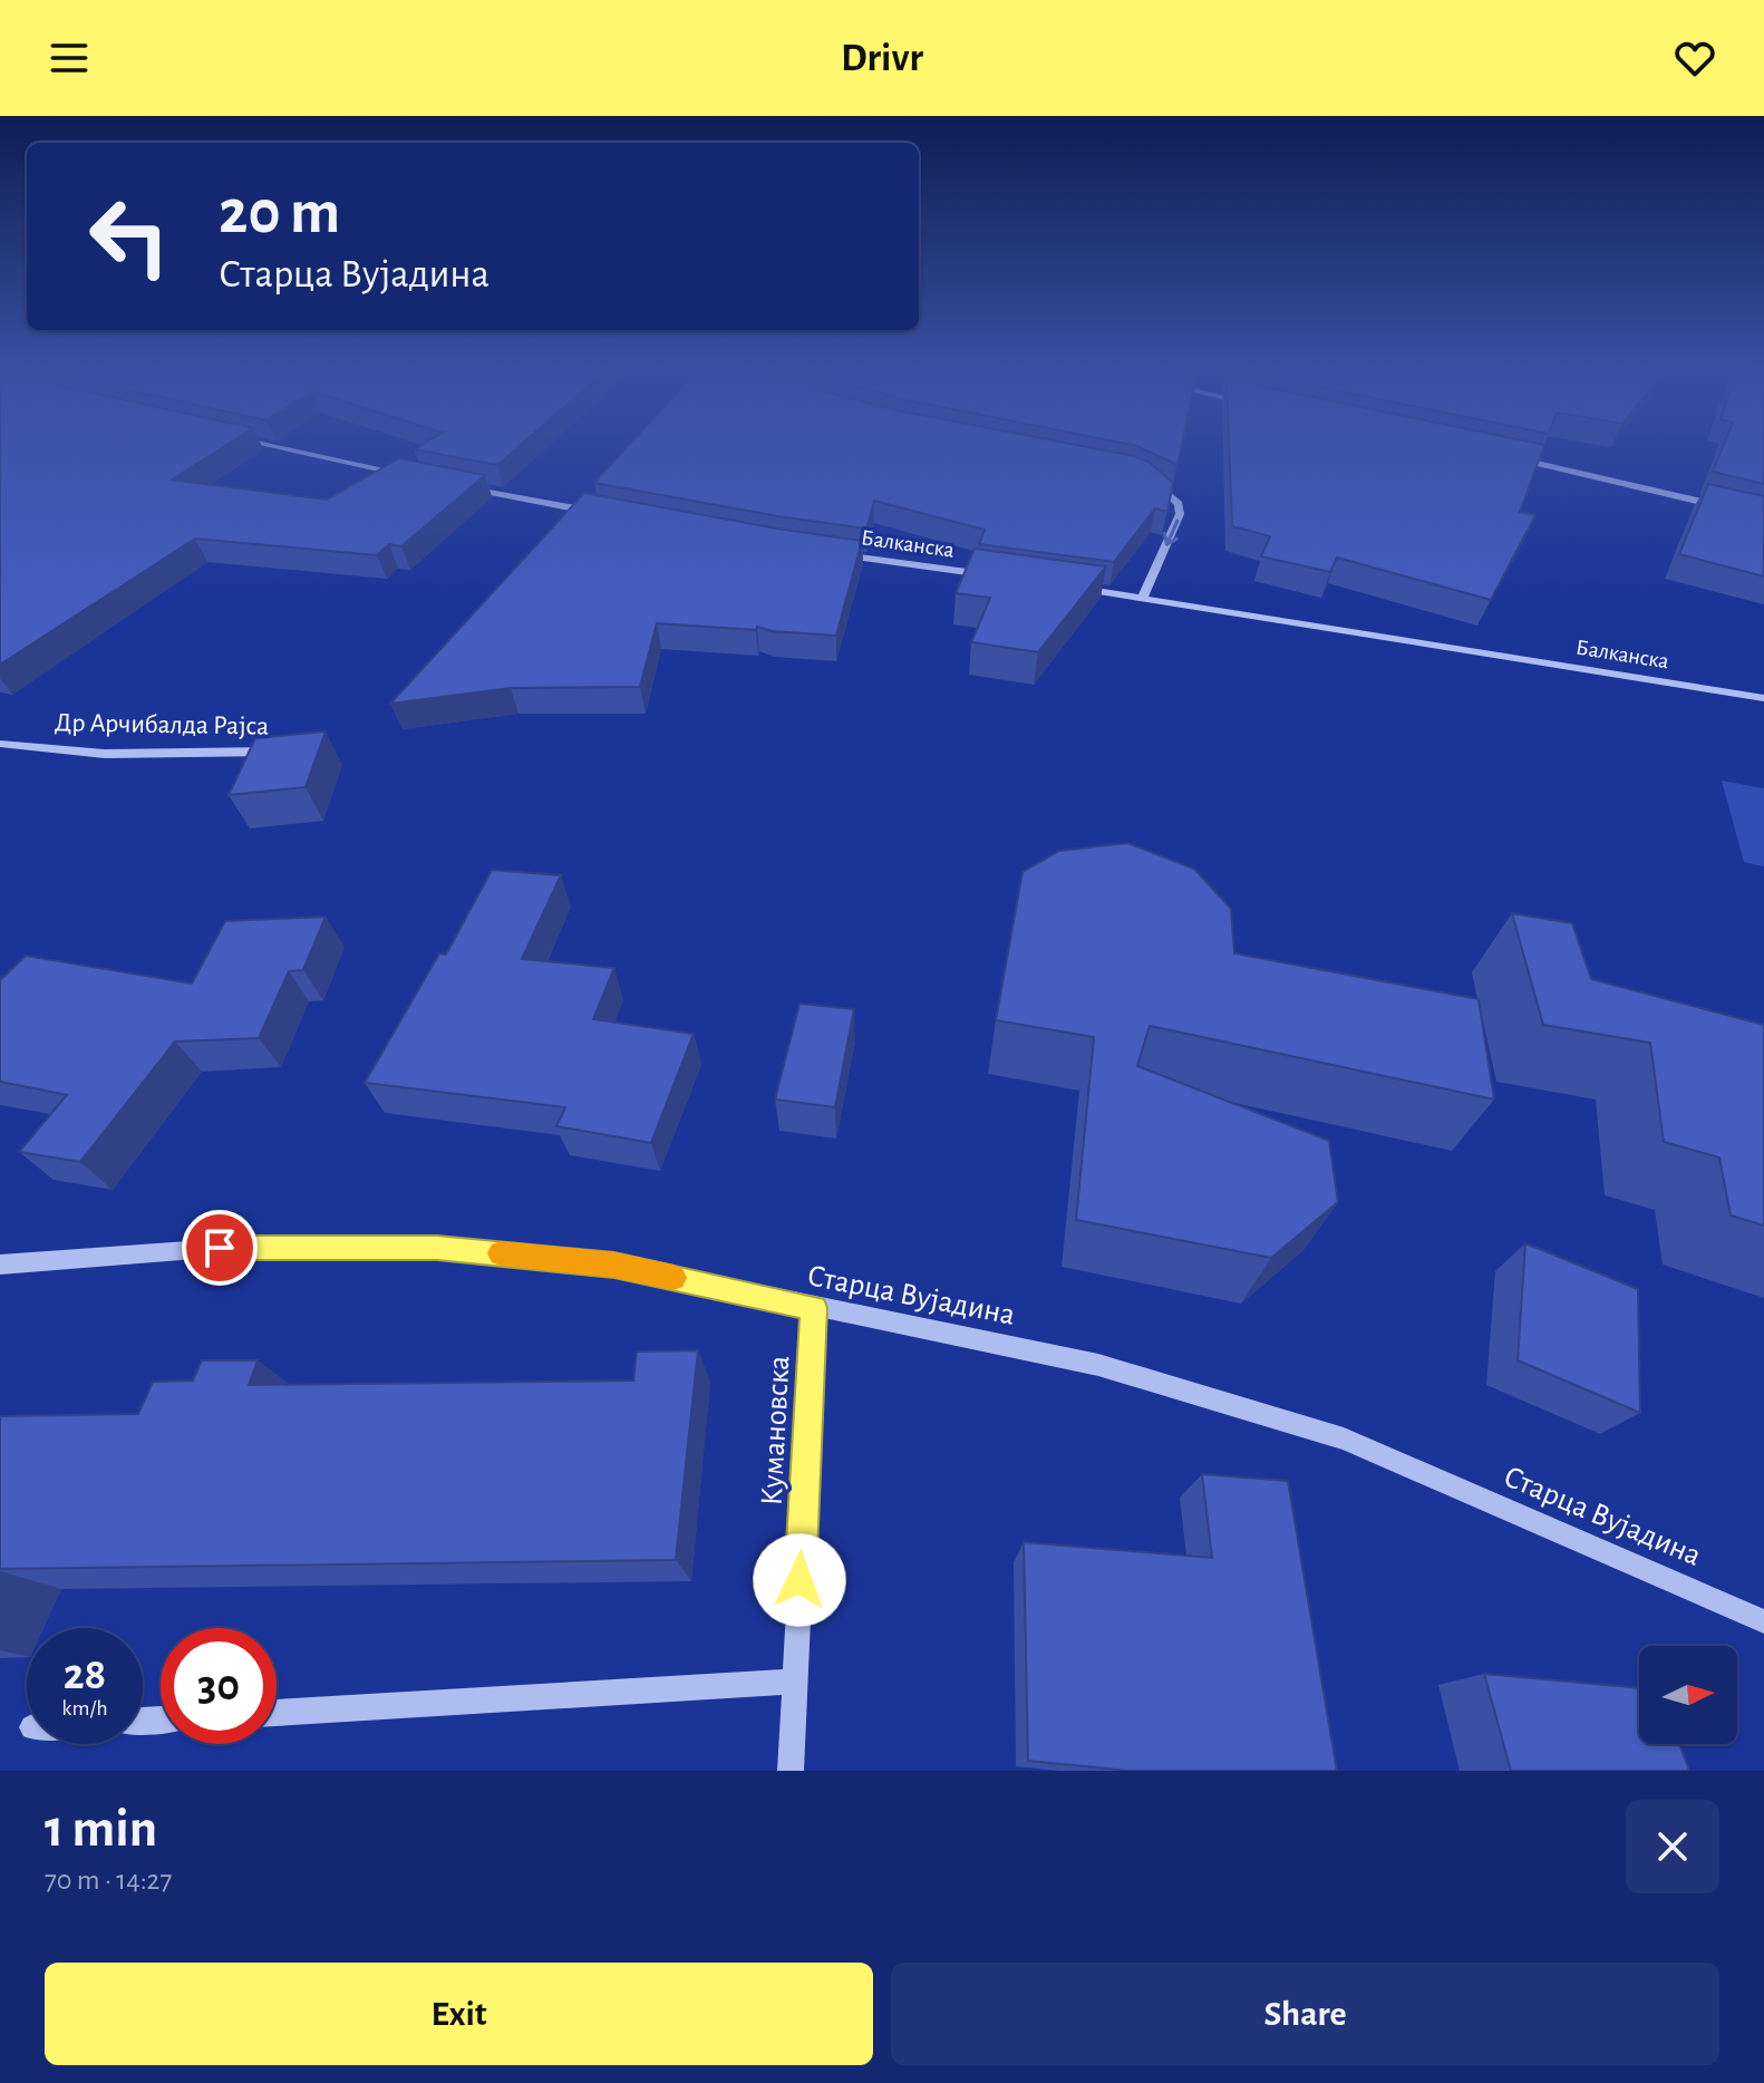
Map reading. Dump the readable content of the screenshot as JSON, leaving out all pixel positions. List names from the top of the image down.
{
  "streets": {
    "street": [
      "Балканска",
      "Др Арчибалда Рајса",
      "Старца Вујадина",
      "Кумановска"
    ]
  },
  "crossings": [
    ["Старца Вујадина", "Кумановска"]
  ],
  "north": "right",
  "page": {
    "header": "Drivr",
    "turn": ["20 m", "Старца Вујадина"],
    "speed": "28 km/h",
    "limit": "30",
    "heading": ["1 min", "70 m · 14:27"],
    "buttons": ["Exit", "Share"]
  }
}
